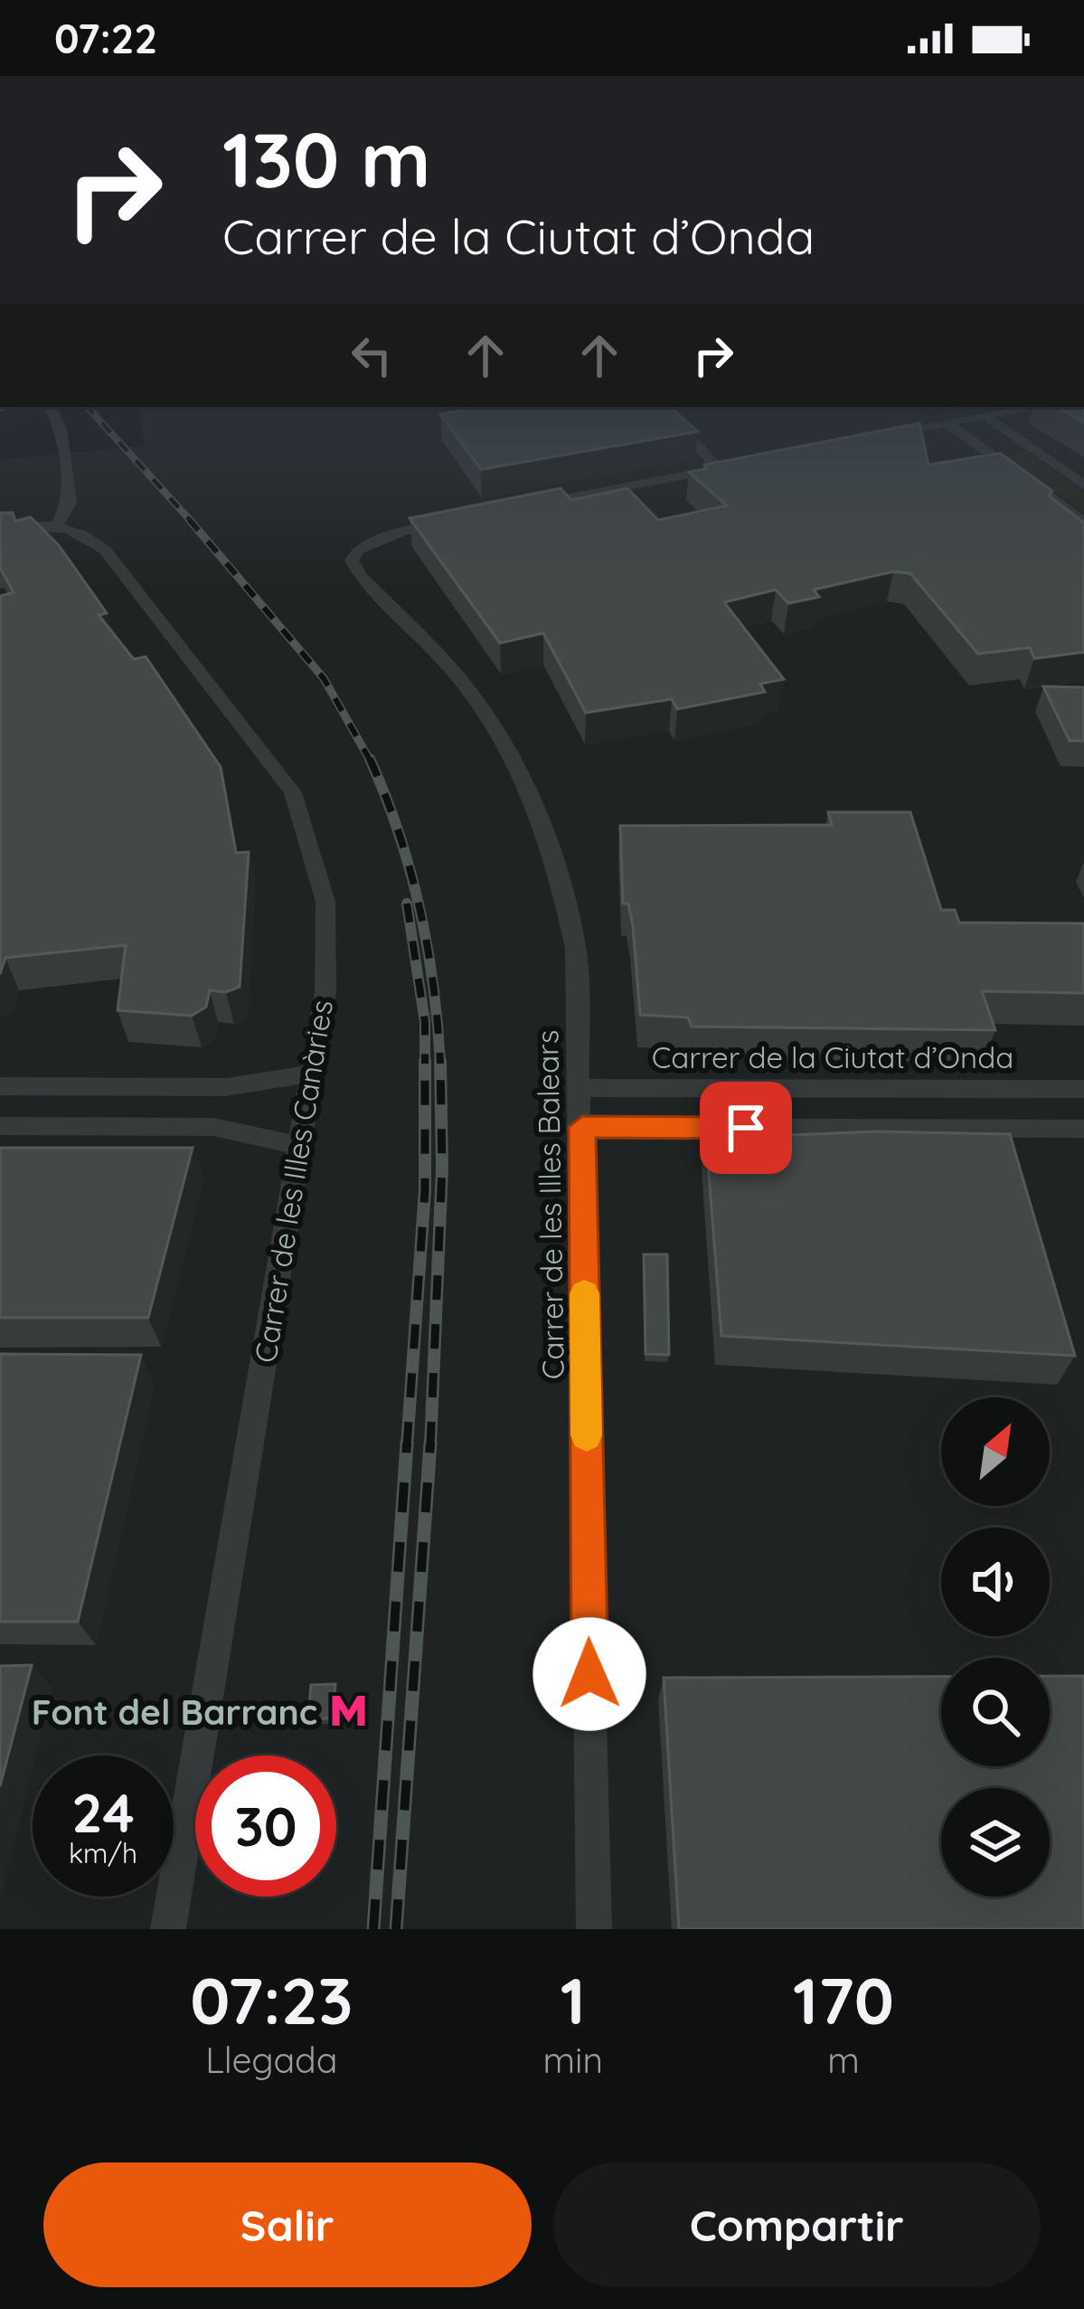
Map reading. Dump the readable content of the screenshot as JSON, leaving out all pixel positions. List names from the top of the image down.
{
  "streets": {
    "street": ["Carrer de la Ciutat d’Onda", "Carrer de les Illes Canàries", "Carrer de les Illes Balears"]
  },
  "crossings": [
    ["Carrer de la Ciutat d’Onda", "Carrer de les Illes Balears"]
  ],
  "places": {
    "metro station": ["Font del Barranc"]
  },
  "north": "top right",
  "page": {
    "status": "07:22",
    "turn": ["130 m", "Carrer de la Ciutat d’Onda"],
    "speed": "24 km/h",
    "limit": "30",
    "eta": [
      "07:23",
      "Llegada",
      "1",
      "min",
      "170",
      "m"
    ],
    "buttons": ["Salir", "Compartir"]
  }
}
